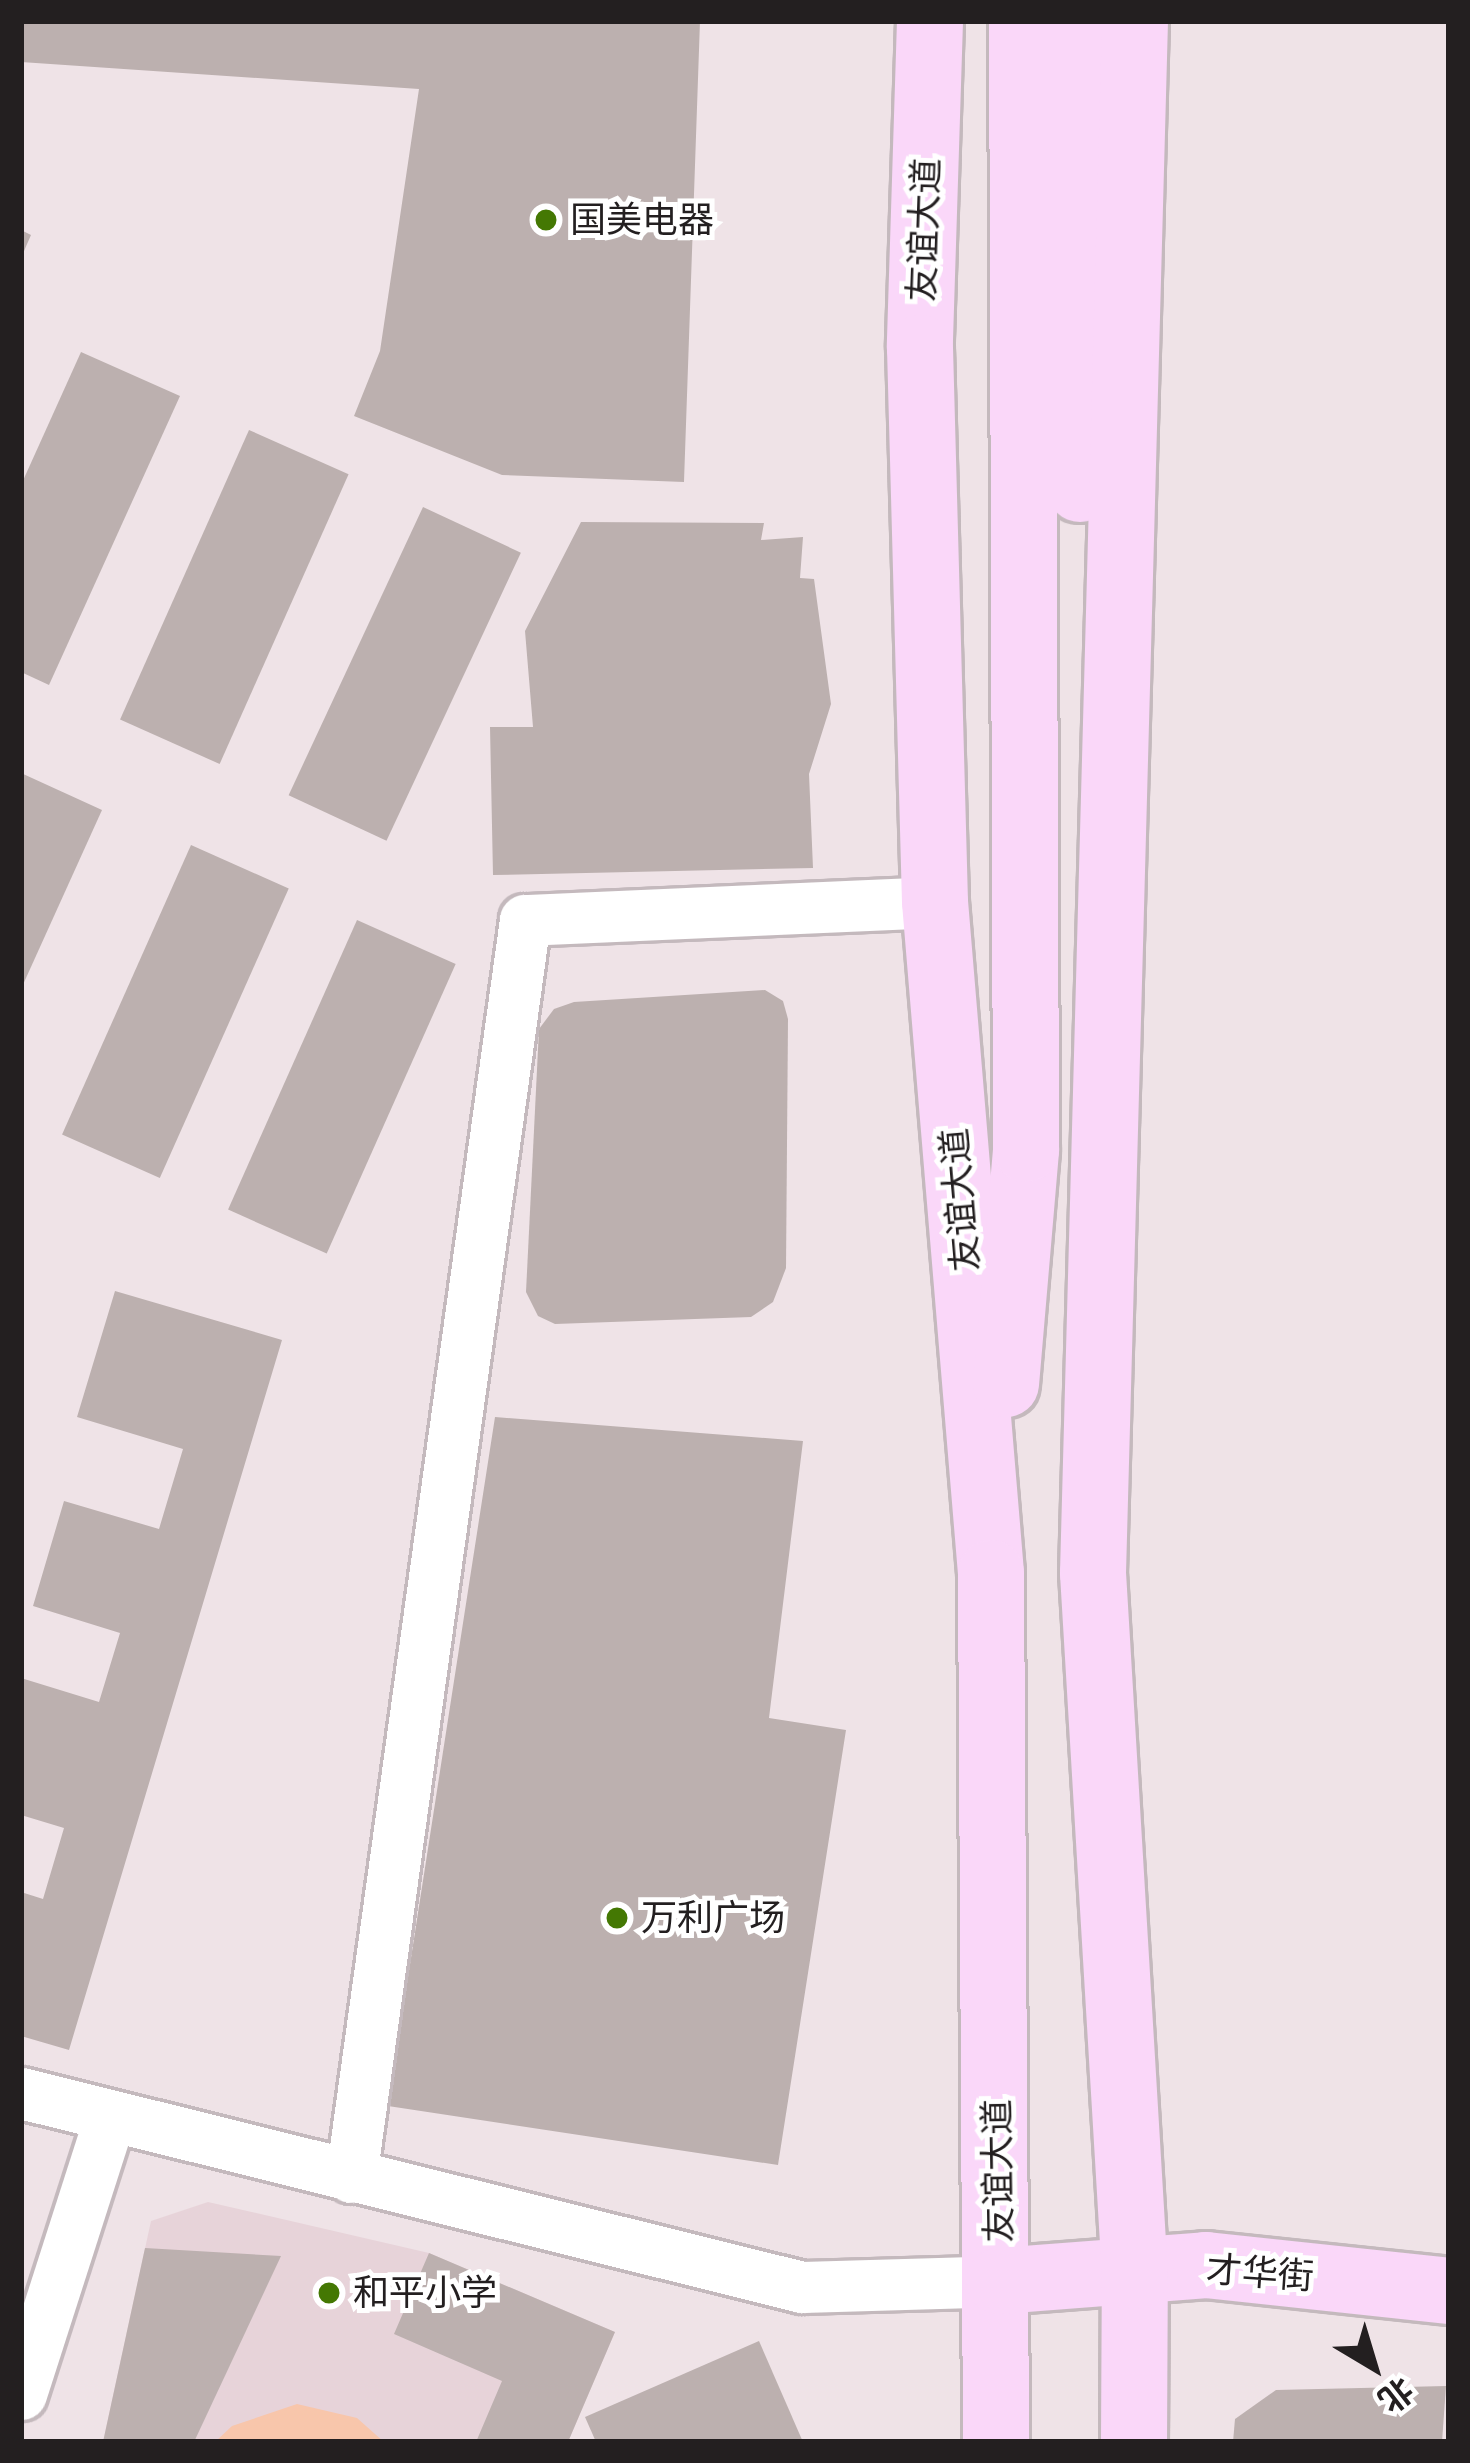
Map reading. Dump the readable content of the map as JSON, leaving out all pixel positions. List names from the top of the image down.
{
  "streets": {
    "main road": ["友谊大道", "才华街"]
  },
  "crossings": [
    ["友谊大道", "才华街"]
  ],
  "places": ["国美电器", "万利广场", "和平小学"],
  "north": "bottom right"
}
